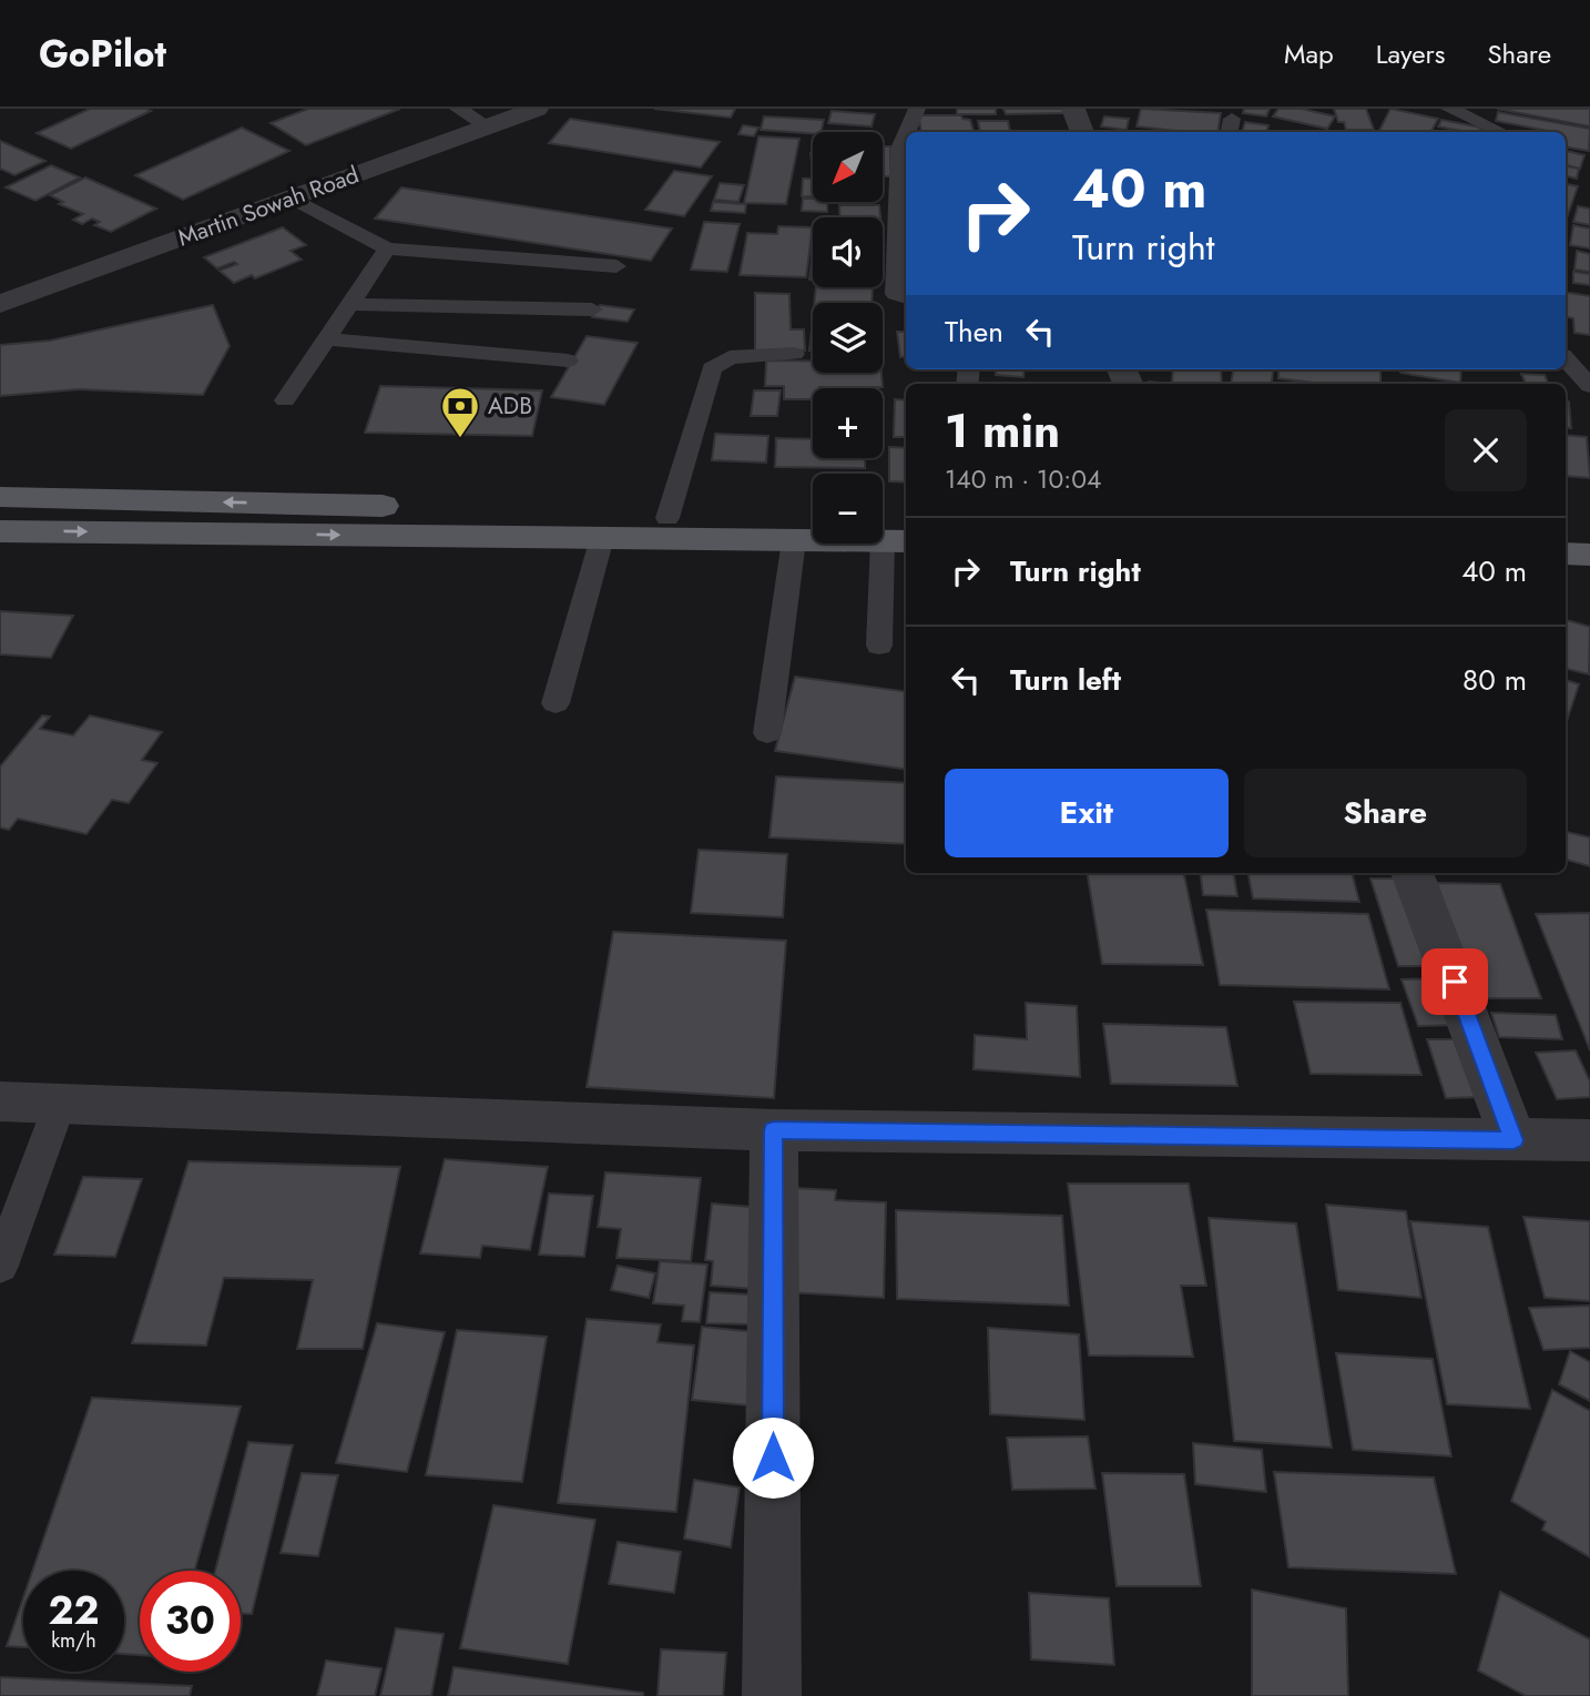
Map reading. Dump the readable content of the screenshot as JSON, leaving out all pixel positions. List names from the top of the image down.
{
  "streets": {
    "street": ["Martin Sowah Road"]
  },
  "places": {
    "bank": ["ADB"]
  },
  "north": "bottom left",
  "page": {
    "header": "GoPilot",
    "nav": ["Map", "Layers", "Share"],
    "map_buttons": ["+", "−"],
    "turn": ["40 m", "Turn right"],
    "then": "Then",
    "heading": ["1 min", "140 m · 10:04"],
    "list": [
      {
        "name": "Turn right",
        "value": "40 m"
      },
      {
        "name": "Turn left",
        "value": "80 m"
      }
    ],
    "buttons": ["Exit", "Share"],
    "speed": "22 km/h",
    "limit": "30"
  }
}
